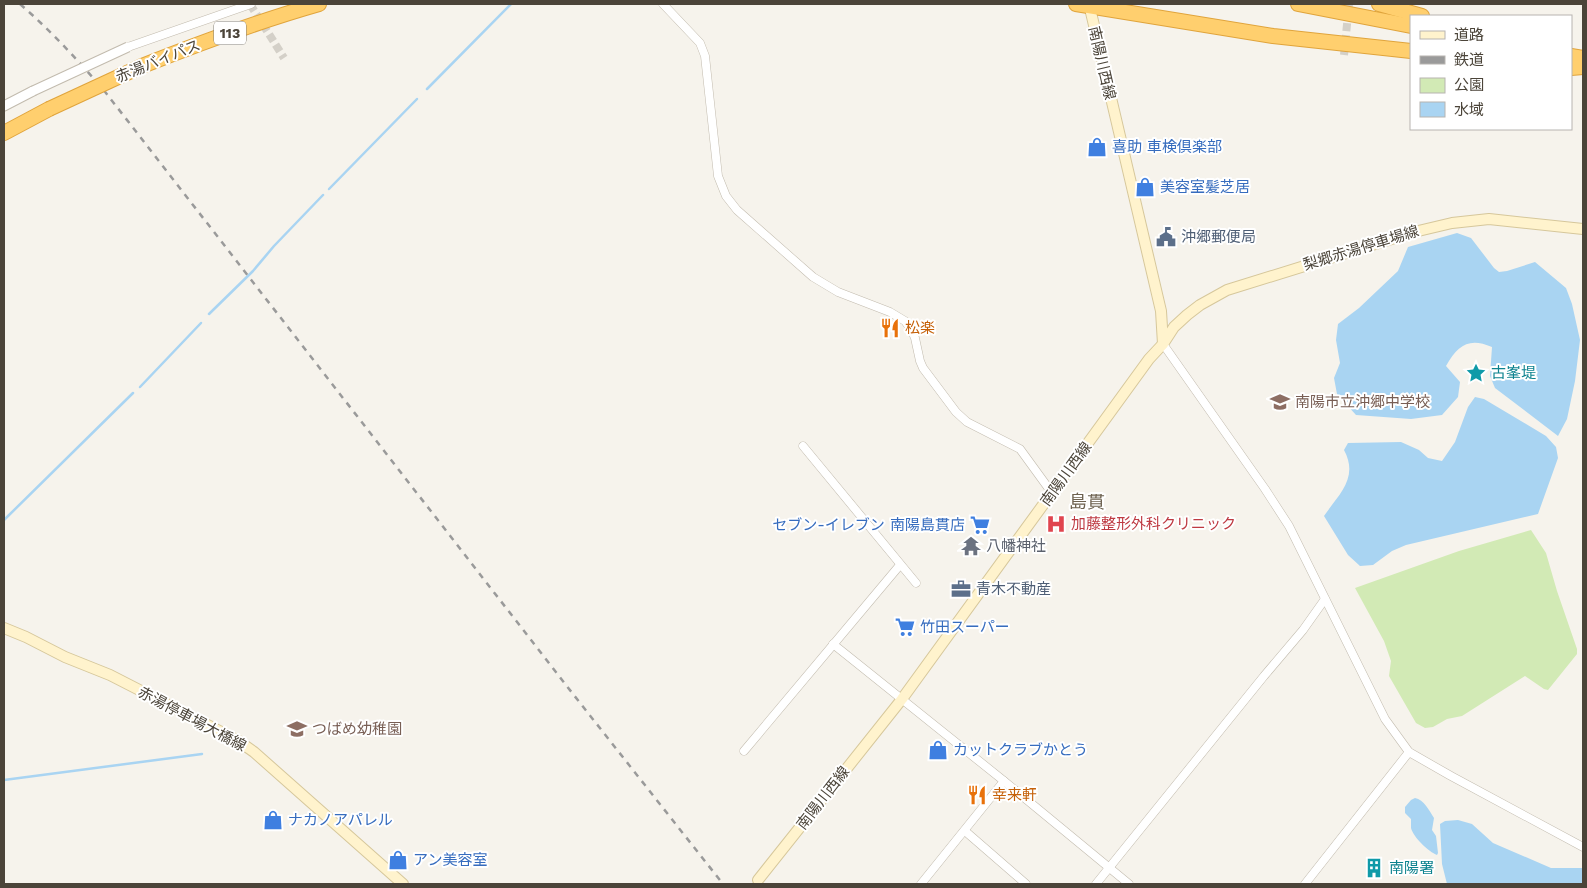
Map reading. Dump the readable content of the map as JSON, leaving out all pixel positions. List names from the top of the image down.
{
  "streets": {
    "highway": ["113", "赤湯バイパス"],
    "main road": ["南陽川西線", "梨郷赤湯停車場線", "赤湯停車場大橋線"]
  },
  "crossings": [
    ["南陽川西線", "梨郷赤湯停車場線"]
  ],
  "districts": ["島貫"],
  "places": {
    "shop": [
      "喜助 車検倶楽部",
      "美容室髪芝居",
      "カットクラブかとう",
      "ナカノアパレル",
      "アン美容室"
    ],
    "public building": ["沖郷郵便局"],
    "restaurant": ["松楽", "幸来軒"],
    "place": ["古峯堤"],
    "school or university": ["南陽市立沖郷中学校", "つばめ幼稚園"],
    "hospital": ["加藤整形外科クリニック"],
    "supermarket": ["セブン-イレブン 南陽島貫店", "竹田スーパー"],
    "temple": ["八幡神社"],
    "office": ["青木不動産"],
    "building": ["南陽署"]
  },
  "legend": [
    "道路",
    "鉄道",
    "公園",
    "水域"
  ]
}
